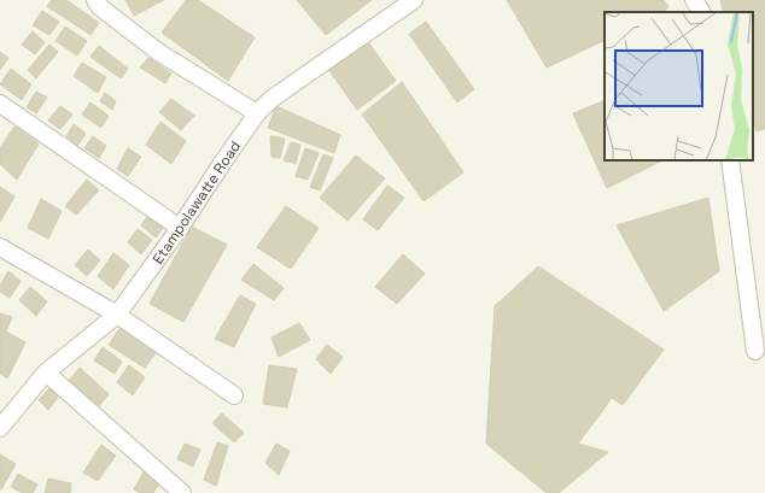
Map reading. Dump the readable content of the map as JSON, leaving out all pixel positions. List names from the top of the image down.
{
  "streets": {
    "street": ["Etampolawatte Road"]
  }
}
